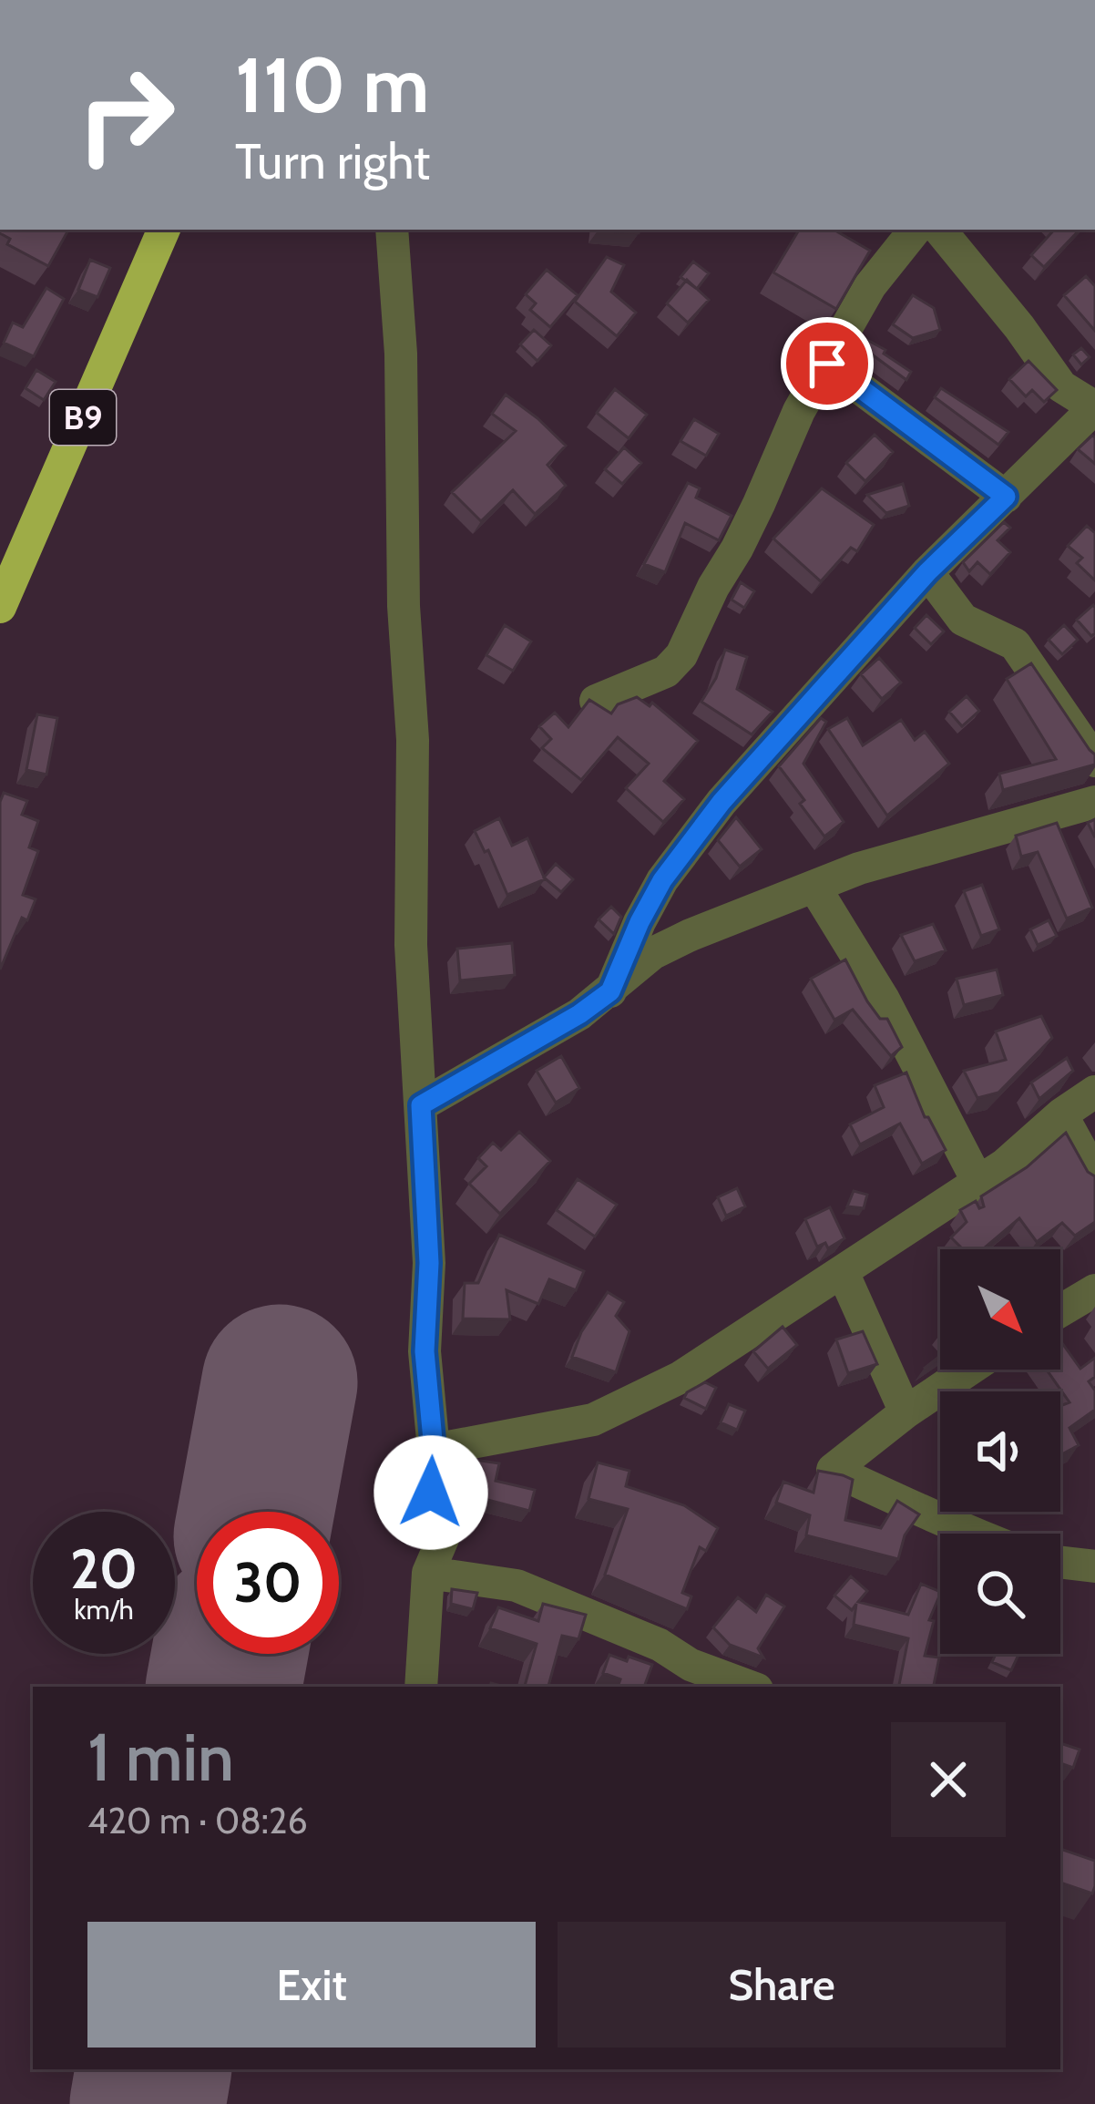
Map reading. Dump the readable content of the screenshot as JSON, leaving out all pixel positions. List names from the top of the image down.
{
  "streets": {
    "highway": ["B9"]
  },
  "north": "bottom right",
  "page": {
    "turn": ["110 m", "Turn right"],
    "speed": "20 km/h",
    "limit": "30",
    "heading": ["1 min", "420 m · 08:26"],
    "buttons": ["Exit", "Share"]
  }
}
